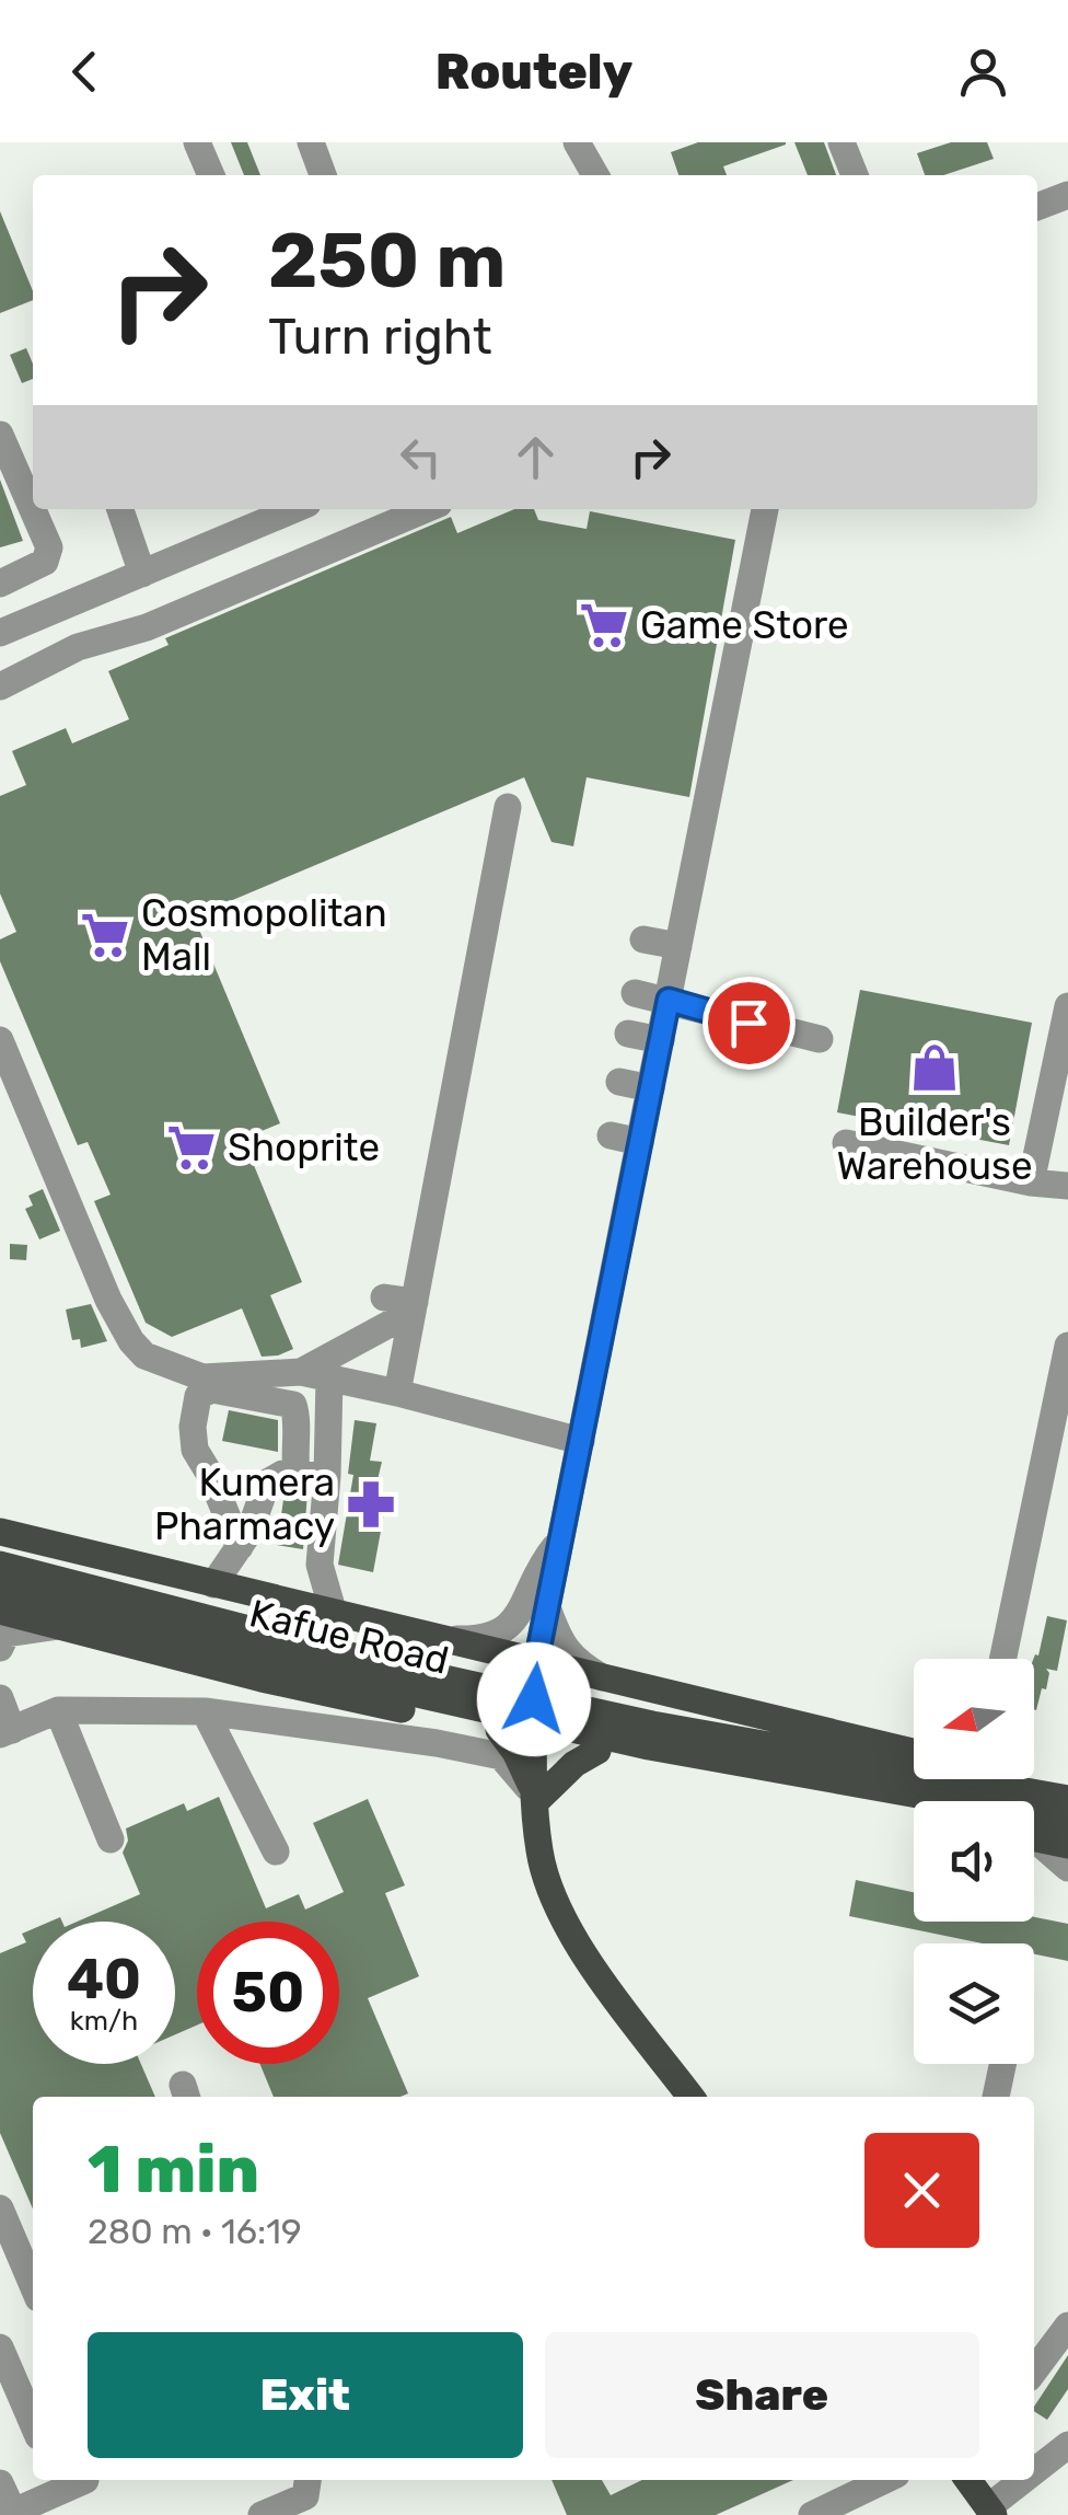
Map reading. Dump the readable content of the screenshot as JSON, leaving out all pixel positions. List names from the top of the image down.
{
  "streets": {
    "main road": ["Kafue Road"]
  },
  "places": {
    "supermarket": ["Game Store", "Cosmopolitan Mall", "Shoprite"],
    "shop": ["Builder's Warehouse"],
    "pharmacy": ["Kumera Pharmacy"]
  },
  "north": "left",
  "page": {
    "header": "Routely",
    "turn": ["250 m", "Turn right"],
    "speed": "40 km/h",
    "limit": "50",
    "heading": ["1 min", "280 m · 16:19"],
    "buttons": ["Exit", "Share"]
  }
}
